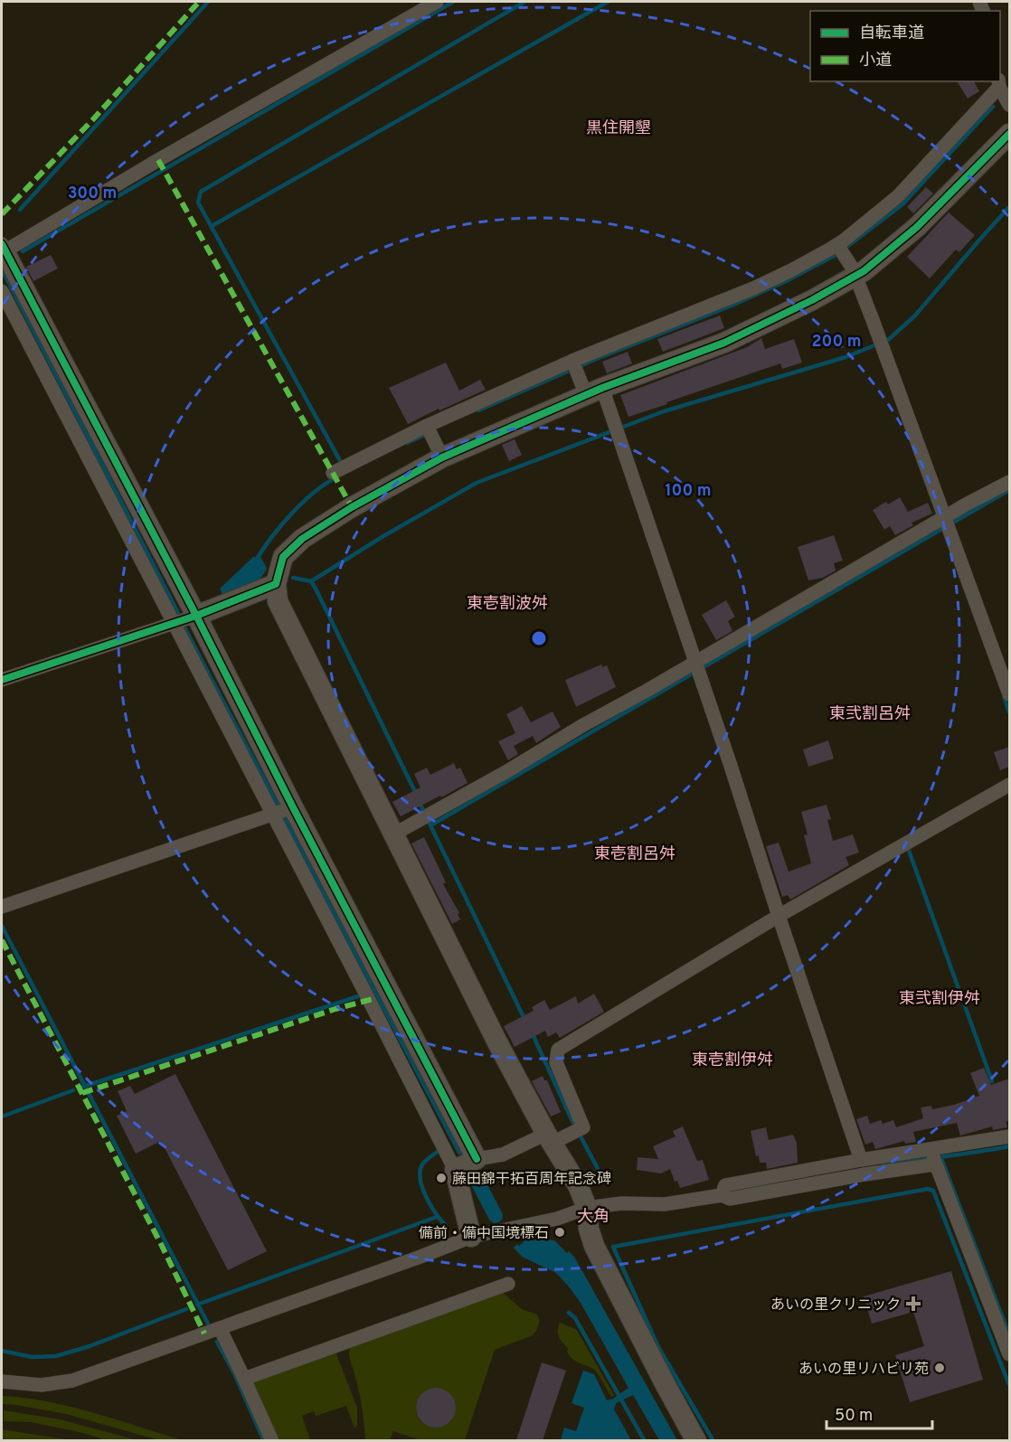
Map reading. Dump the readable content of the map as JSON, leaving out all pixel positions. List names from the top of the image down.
{
  "districts": [
    "黒住開墾",
    "東壱割波舛",
    "東弐割呂舛",
    "東壱割呂舛",
    "東弐割伊舛",
    "東壱割伊舛",
    "大角"
  ],
  "places": {
    "other": ["藤田錦干拓百周年記念碑", "備前・備中国境標石", "あいの里リハビリ苑"],
    "health": ["あいの里クリニック"]
  },
  "legend": ["自転車道", "小道"],
  "scale_bar": "50 m",
  "rings": ["300 m", "200 m", "100 m"]
}
